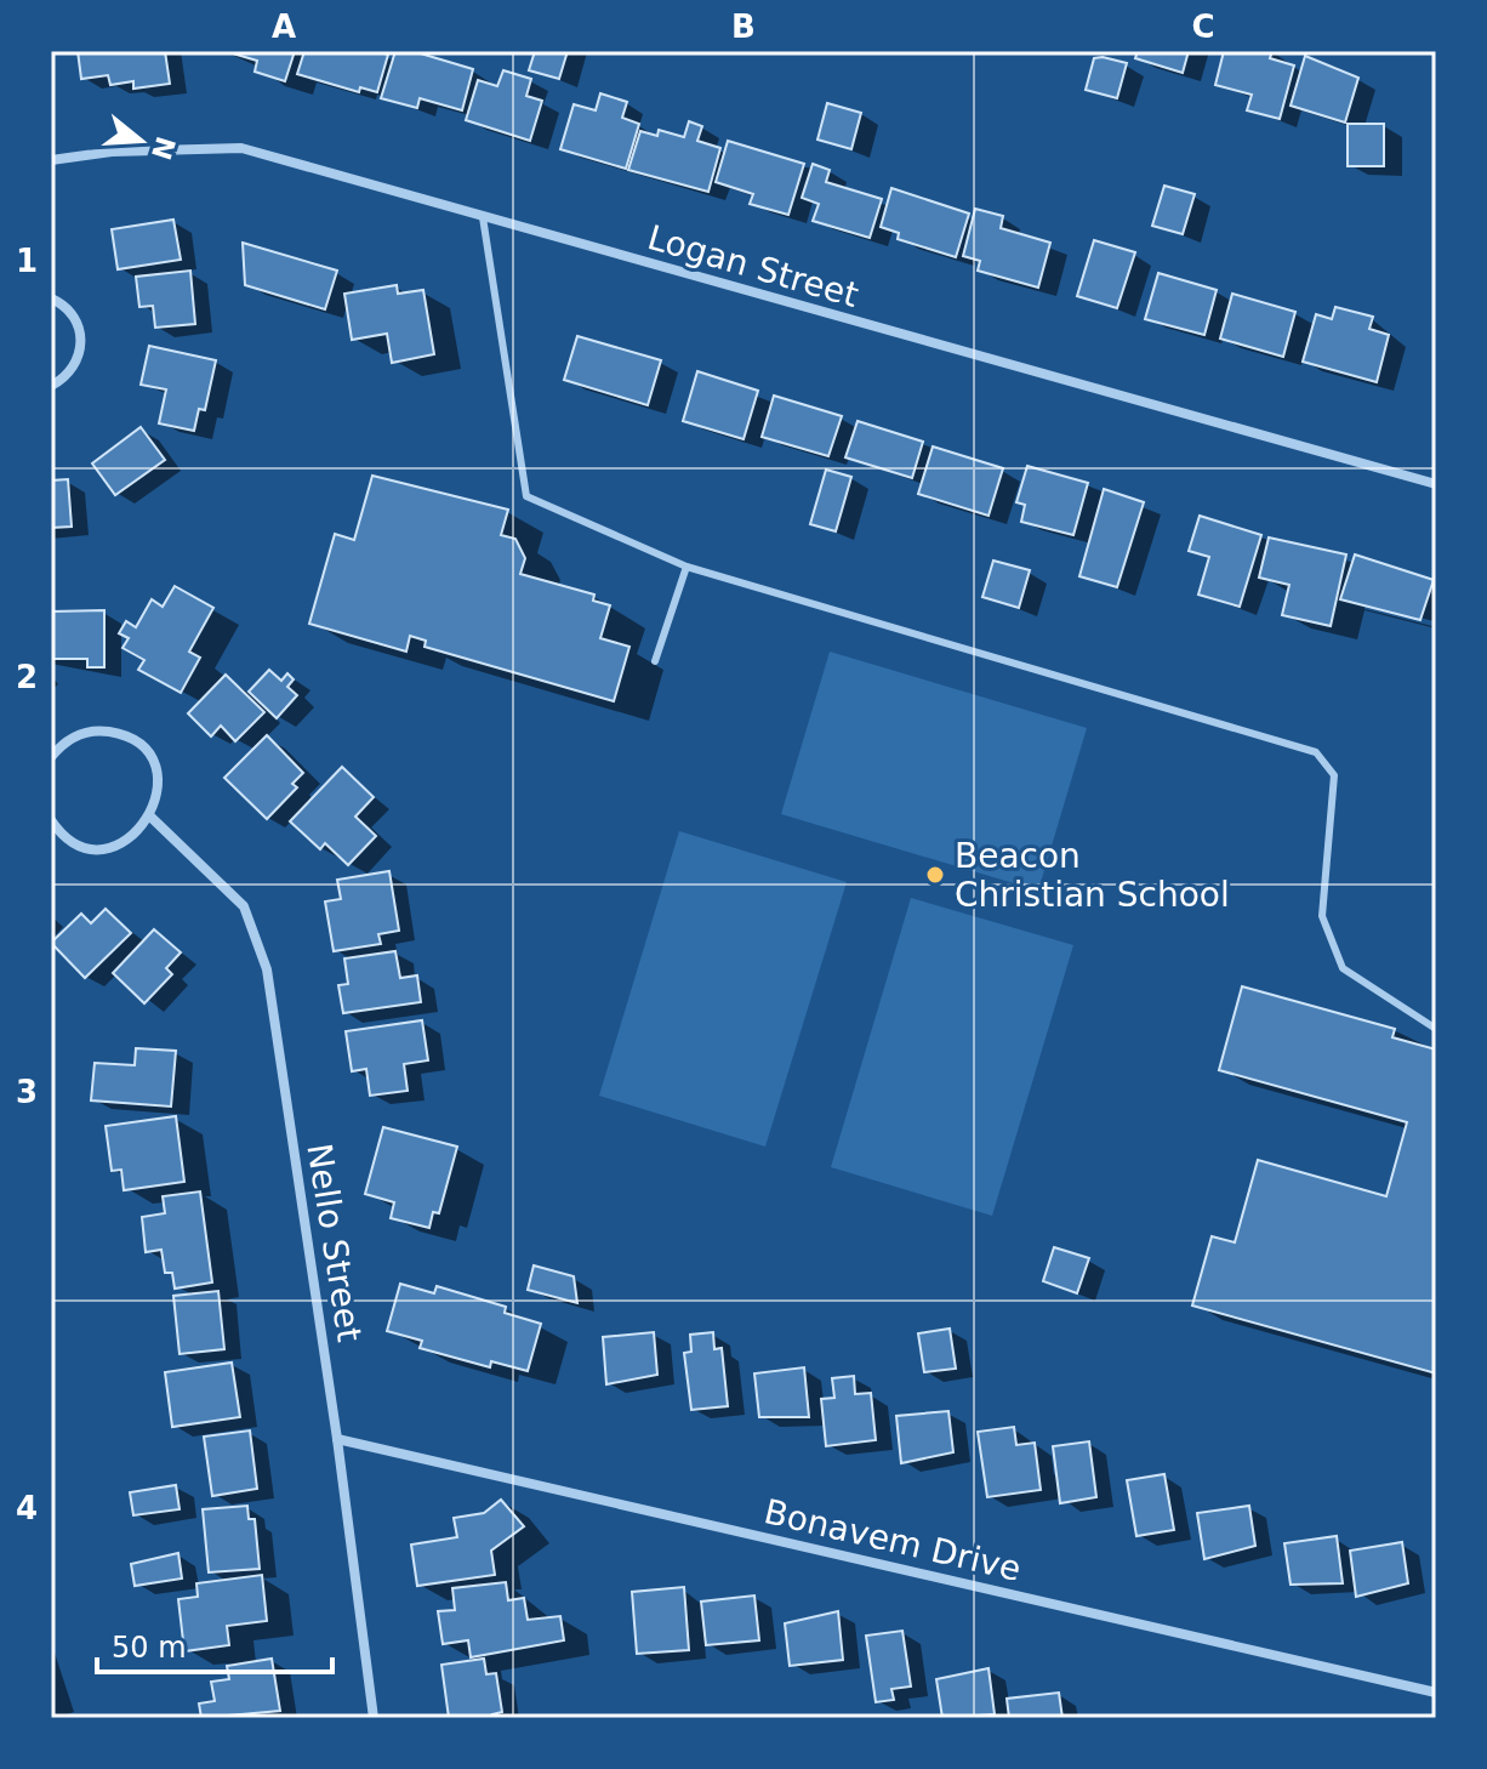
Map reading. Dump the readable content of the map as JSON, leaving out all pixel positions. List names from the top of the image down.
{
  "streets": {
    "street": ["Logan Street", "Nello Street", "Bonavem Drive"]
  },
  "crossings": [
    ["Nello Street", "Bonavem Drive"]
  ],
  "places": ["Beacon Christian School"],
  "scale_bar": "50 m",
  "north": "right",
  "grid": {
    "columns": ["A", "B", "C"],
    "rows": [
      "1",
      "2",
      "3",
      "4"
    ]
  }
}
